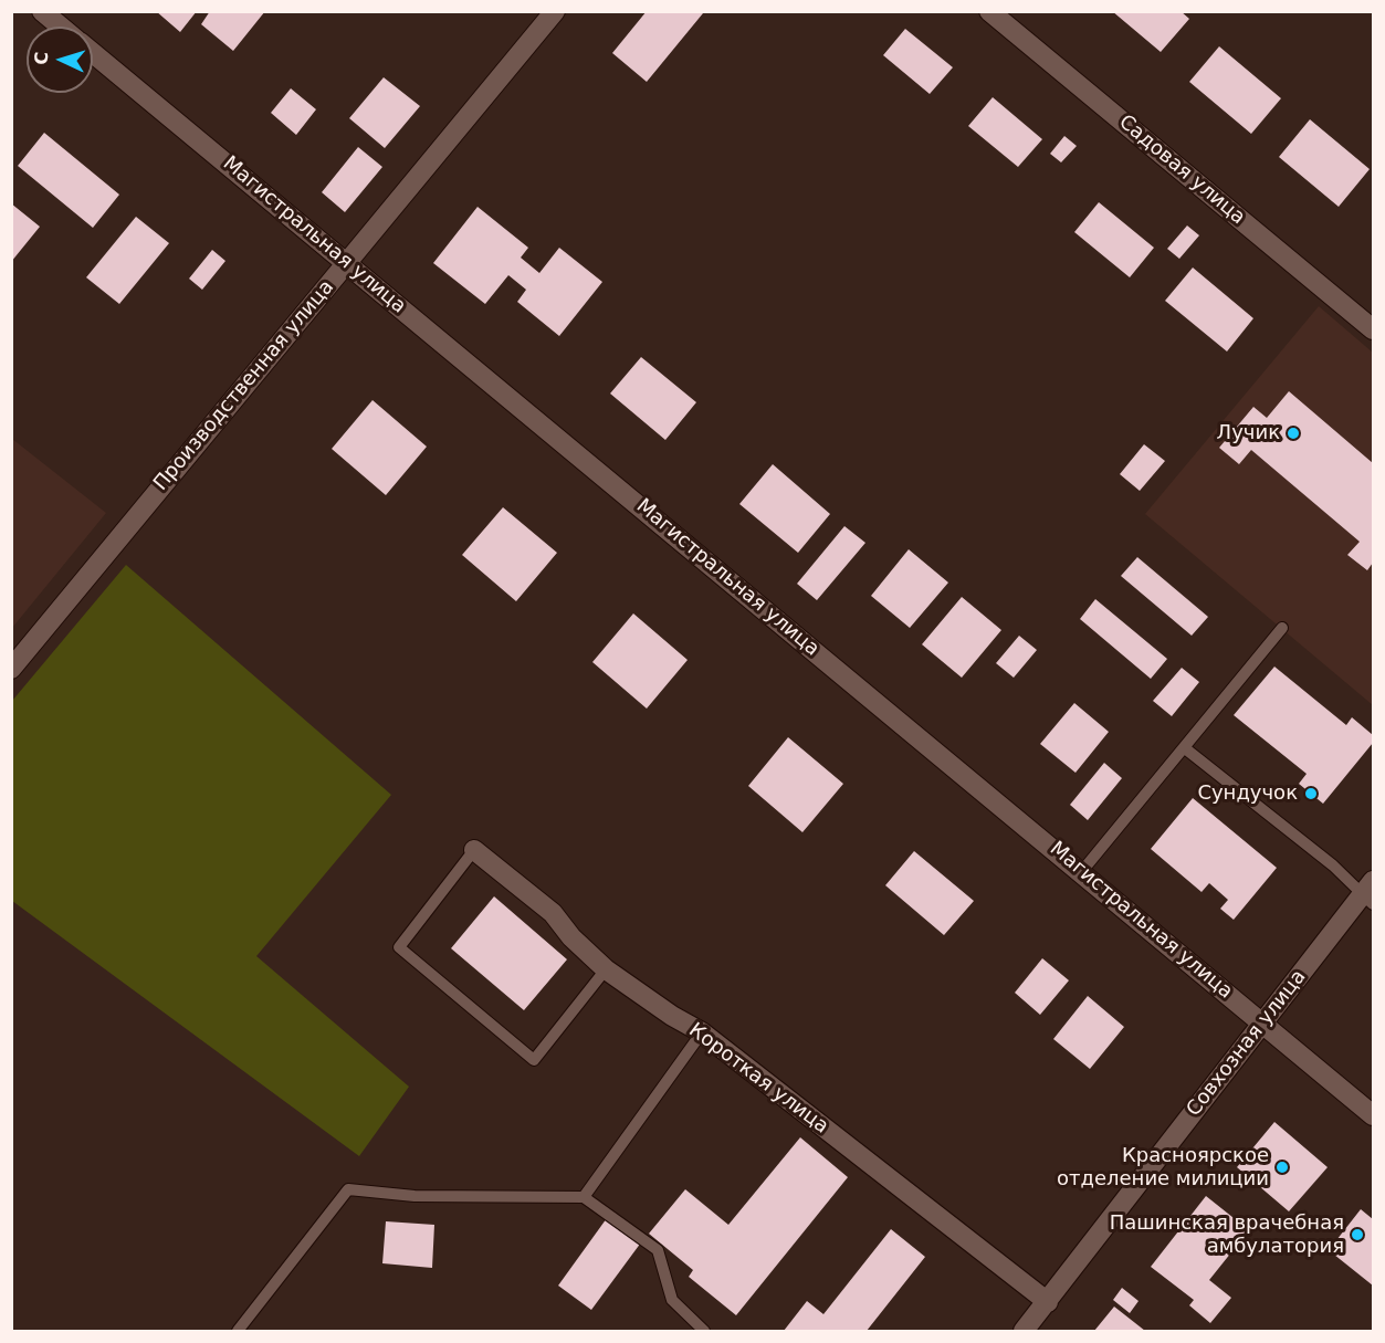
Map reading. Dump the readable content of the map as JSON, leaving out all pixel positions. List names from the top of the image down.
{
  "streets": {
    "street": [
      "Садовая улица",
      "Магистральная улица",
      "Производственная улица",
      "Совхозная улица",
      "Короткая улица"
    ]
  },
  "crossings": [
    ["Магистральная улица", "Производственная улица"],
    ["Магистральная улица", "Совхозная улица"],
    ["Совхозная улица", "Короткая улица"]
  ],
  "places": [
    "Лучик",
    "Сундучок",
    "Красноярское отделение милиции",
    "Пашинская врачебная амбулатория"
  ],
  "north": "left"
}
